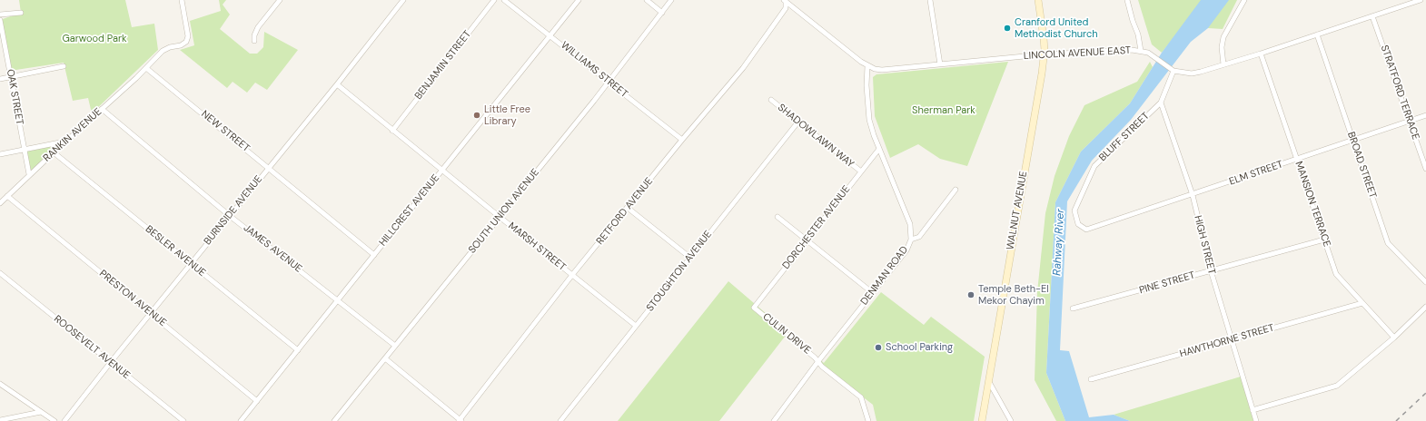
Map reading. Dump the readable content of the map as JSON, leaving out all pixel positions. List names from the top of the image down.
{
  "streets": {
    "street": [
      "LINCOLN AVENUE EAST",
      "BENJAMIN STREET",
      "WILLIAMS STREET",
      "STRATFORD TERRACE",
      "OAK STREET",
      "NEW STREET",
      "RANKIN AVENUE",
      "SHADOWLAWN WAY",
      "BLUFF STREET",
      "BROAD STREET",
      "ELM STREET",
      "MANSION TERRACE",
      "BURNSIDE AVENUE",
      "HILLCREST AVENUE",
      "WALNUT AVENUE",
      "SOUTH UNION AVENUE",
      "RETFORD AVENUE",
      "DORCHESTER AVENUE",
      "HIGH STREET",
      "MARSH STREET",
      "JAMES AVENUE",
      "BESLER AVENUE",
      "STOUGHTON AVENUE",
      "DENMAN ROAD",
      "PINE STREET",
      "PRESTON AVENUE",
      "CULIN DRIVE",
      "HAWTHORNE STREET",
      "ROOSEVELT AVENUE"
    ]
  },
  "crossings": [
    ["LINCOLN AVENUE EAST", "STRATFORD TERRACE"],
    ["LINCOLN AVENUE EAST", "BROAD STREET"],
    ["LINCOLN AVENUE EAST", "MANSION TERRACE"],
    ["LINCOLN AVENUE EAST", "WALNUT AVENUE"],
    ["LINCOLN AVENUE EAST", "RETFORD AVENUE"],
    ["LINCOLN AVENUE EAST", "DENMAN ROAD"],
    ["BENJAMIN STREET", "MARSH STREET"],
    ["WILLIAMS STREET", "HILLCREST AVENUE"],
    ["WILLIAMS STREET", "SOUTH UNION AVENUE"],
    ["WILLIAMS STREET", "RETFORD AVENUE"],
    ["STRATFORD TERRACE", "ELM STREET"],
    ["OAK STREET", "RANKIN AVENUE"],
    ["NEW STREET", "RANKIN AVENUE"],
    ["NEW STREET", "BURNSIDE AVENUE"],
    ["NEW STREET", "HILLCREST AVENUE"],
    ["RANKIN AVENUE", "JAMES AVENUE"],
    ["RANKIN AVENUE", "BESLER AVENUE"],
    ["RANKIN AVENUE", "PRESTON AVENUE"],
    ["SHADOWLAWN WAY", "DORCHESTER AVENUE"],
    ["SHADOWLAWN WAY", "STOUGHTON AVENUE"],
    ["BLUFF STREET", "ELM STREET"],
    ["BLUFF STREET", "HIGH STREET"],
    ["BROAD STREET", "ELM STREET"],
    ["ELM STREET", "MANSION TERRACE"],
    ["ELM STREET", "HIGH STREET"],
    ["MANSION TERRACE", "PINE STREET"],
    ["MANSION TERRACE", "HAWTHORNE STREET"],
    ["BURNSIDE AVENUE", "MARSH STREET"],
    ["BURNSIDE AVENUE", "JAMES AVENUE"],
    ["BURNSIDE AVENUE", "BESLER AVENUE"],
    ["BURNSIDE AVENUE", "PRESTON AVENUE"],
    ["BURNSIDE AVENUE", "ROOSEVELT AVENUE"],
    ["HILLCREST AVENUE", "MARSH STREET"],
    ["HILLCREST AVENUE", "JAMES AVENUE"],
    ["HILLCREST AVENUE", "BESLER AVENUE"],
    ["HILLCREST AVENUE", "PRESTON AVENUE"],
    ["SOUTH UNION AVENUE", "MARSH STREET"],
    ["SOUTH UNION AVENUE", "JAMES AVENUE"],
    ["RETFORD AVENUE", "MARSH STREET"],
    ["DORCHESTER AVENUE", "DENMAN ROAD"],
    ["DORCHESTER AVENUE", "CULIN DRIVE"],
    ["HIGH STREET", "PINE STREET"],
    ["HIGH STREET", "HAWTHORNE STREET"],
    ["MARSH STREET", "STOUGHTON AVENUE"],
    ["DENMAN ROAD", "CULIN DRIVE"]
  ],
  "water": ["Rahway River"],
  "parks": ["Garwood Park", "Sherman Park"],
  "places": [
    "Cranford United Methodist Church",
    "Little Free Library",
    "Temple Beth-El Mekor Chayim",
    "School Parking"
  ]
}
